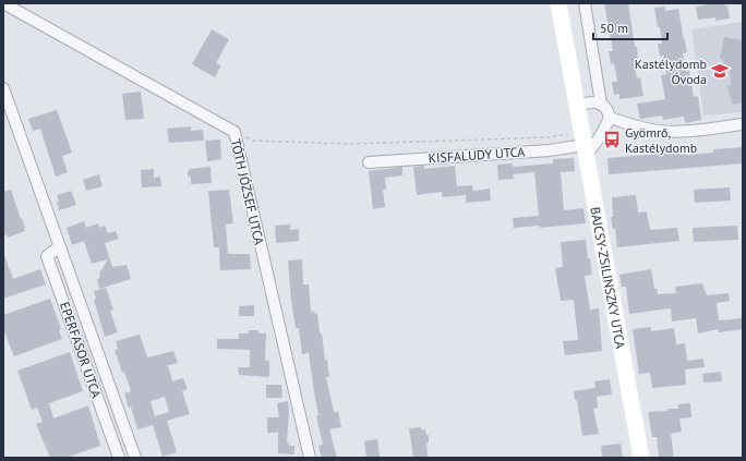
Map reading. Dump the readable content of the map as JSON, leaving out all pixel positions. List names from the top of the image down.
{
  "streets": {
    "main road": ["BAJCSY-ZSILINSZKY UTCA"],
    "street": ["KISFALUDY UTCA", "TÓTH JÓZSEF UTCA", "EPERFASOR UTCA"]
  },
  "crossings": [
    ["KISFALUDY UTCA", "BAJCSY-ZSILINSZKY UTCA"]
  ],
  "places": {
    "school or university": ["Kastélydomb Óvoda"],
    "bus stop": ["Gyömrő, Kastélydomb"]
  },
  "scale_bar": "50 m"
}
